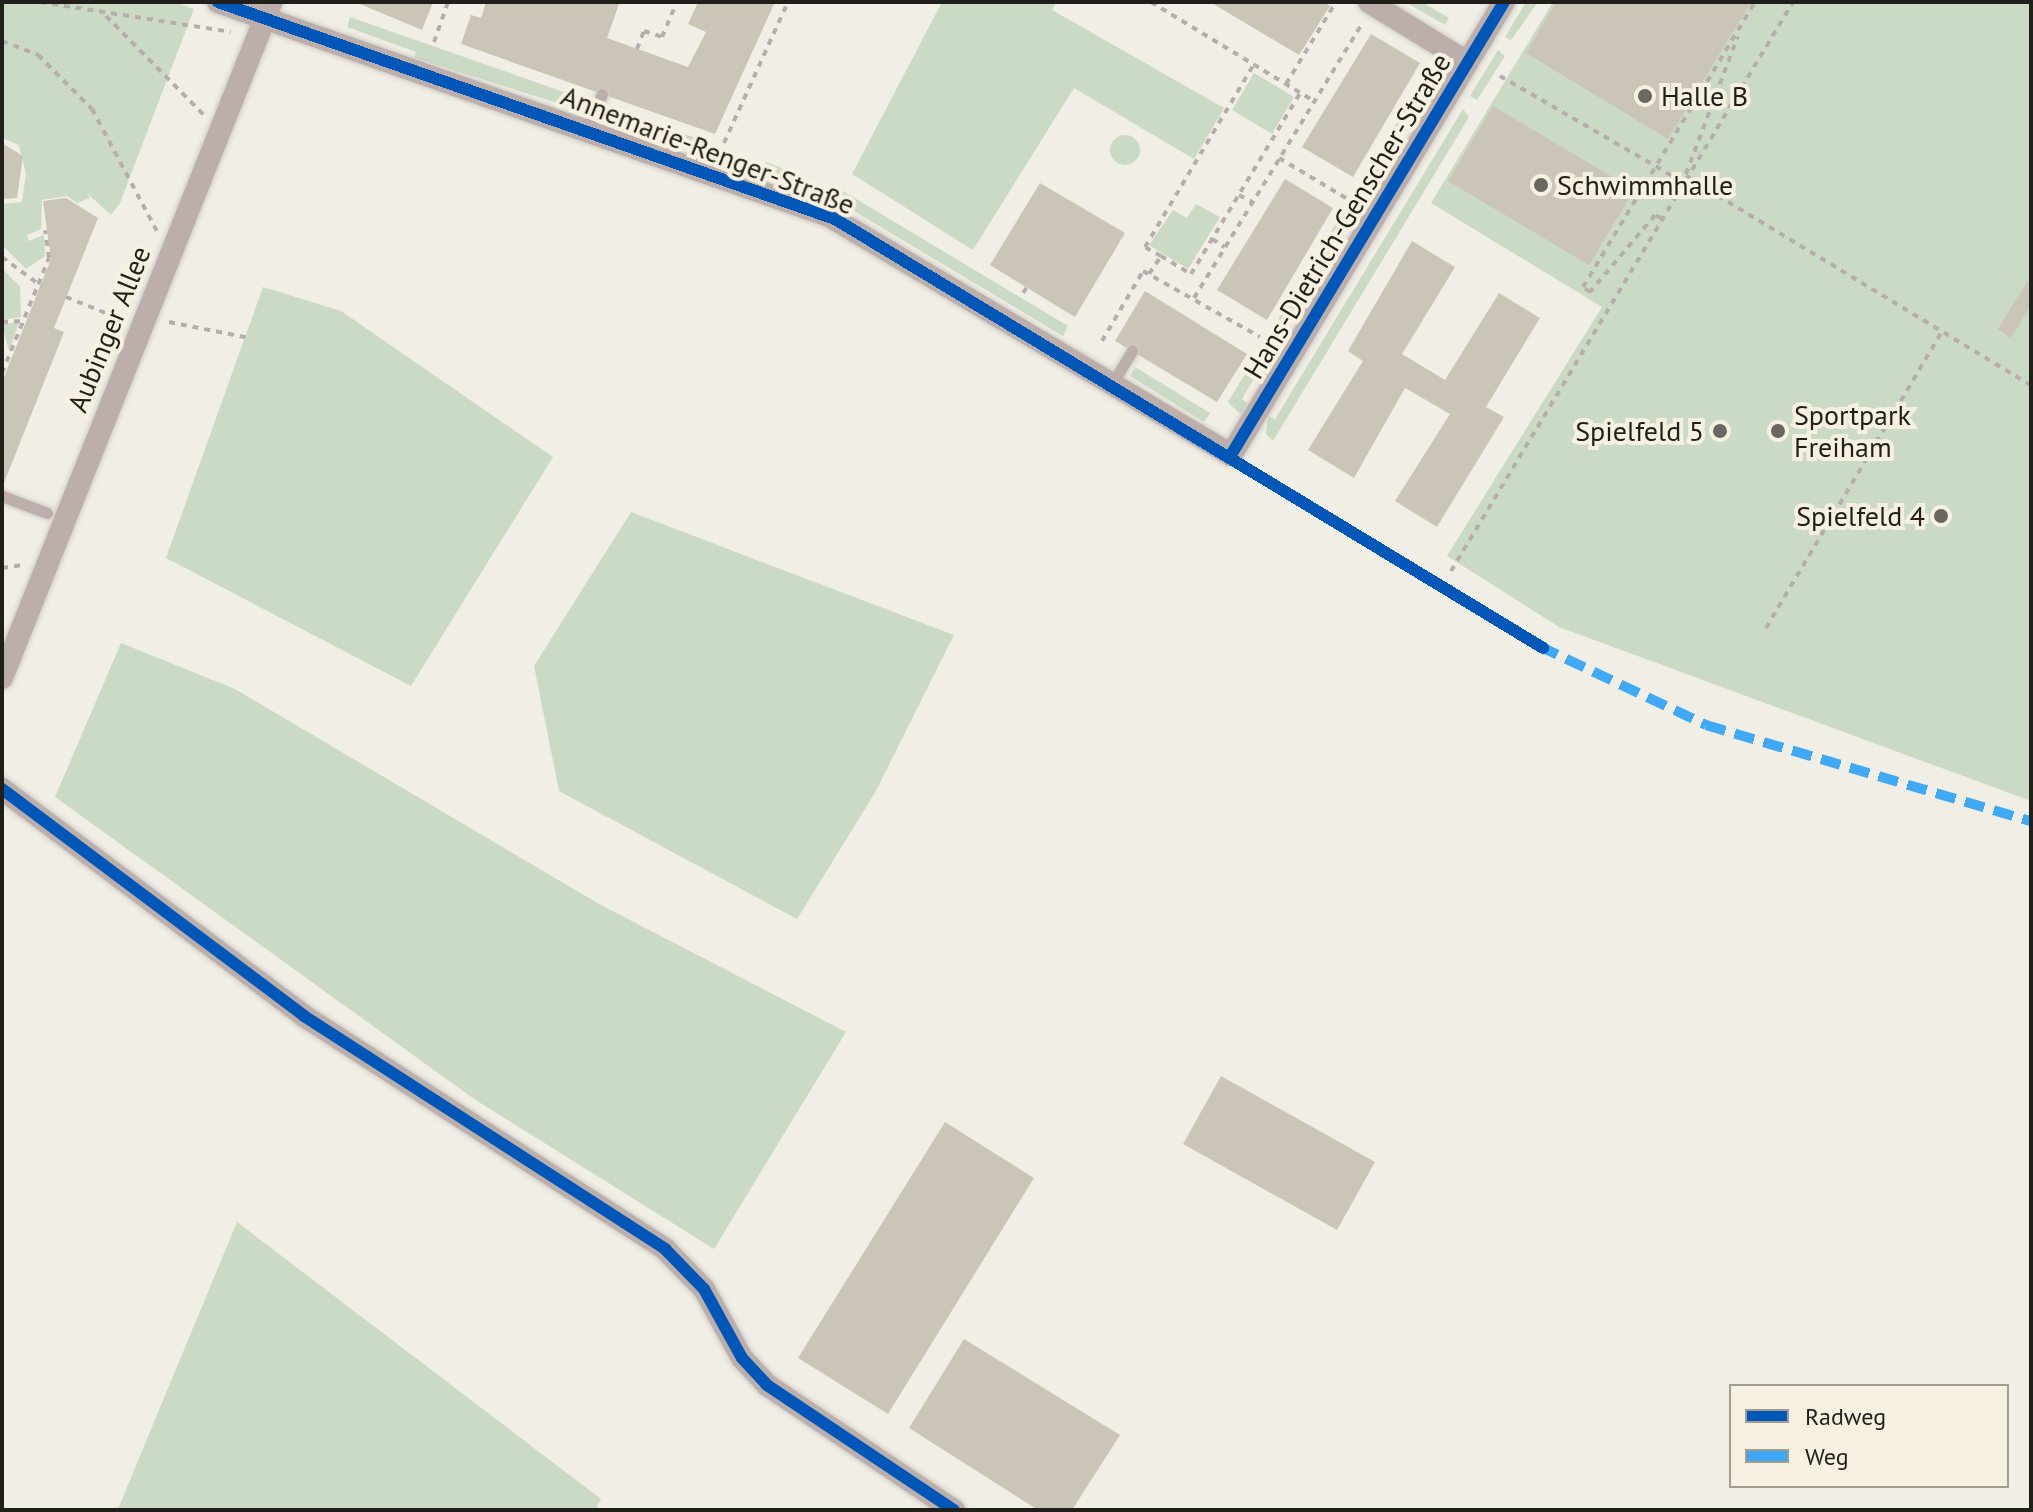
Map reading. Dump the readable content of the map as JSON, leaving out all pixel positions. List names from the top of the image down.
{
  "streets": {
    "street": ["Annemarie-Renger-Straße", "Hans-Dietrich-Genscher-Straße", "Aubinger Allee"]
  },
  "crossings": [
    ["Annemarie-Renger-Straße", "Hans-Dietrich-Genscher-Straße"],
    ["Annemarie-Renger-Straße", "Aubinger Allee"]
  ],
  "places": [
    "Halle B",
    "Schwimmhalle",
    "Spielfeld 5",
    "Sportpark Freiham",
    "Spielfeld 4"
  ],
  "legend": ["Radweg", "Weg"]
}
